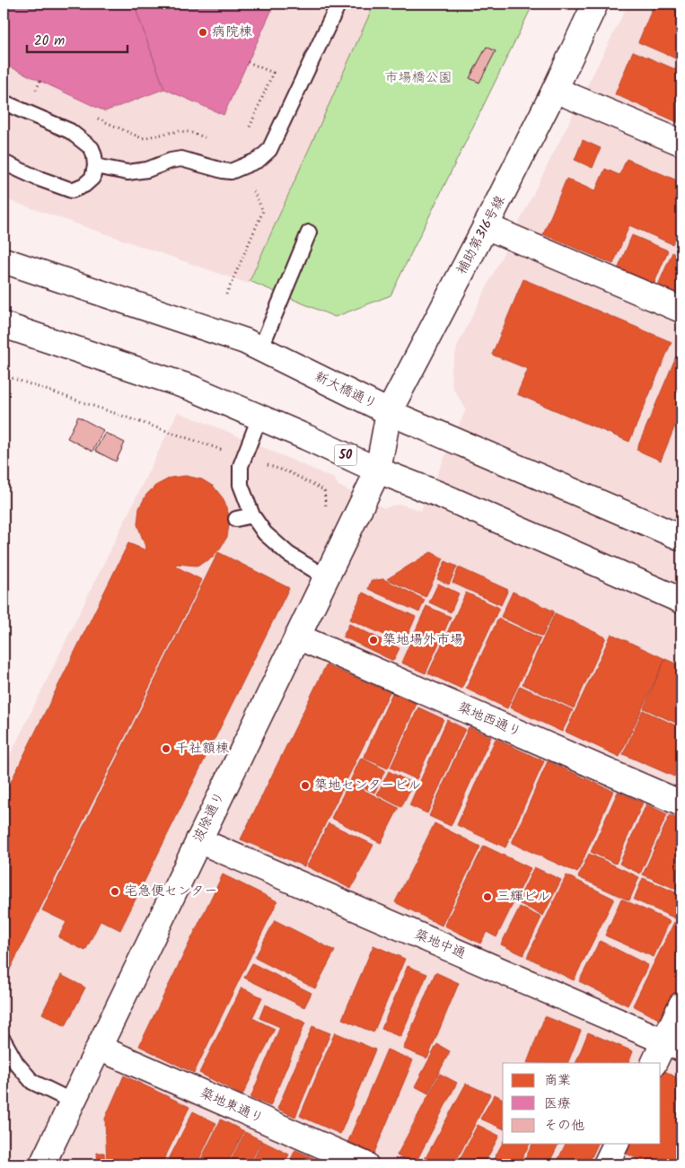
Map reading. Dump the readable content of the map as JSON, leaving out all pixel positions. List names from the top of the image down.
{
  "streets": {
    "street": [
      "補助第316号線",
      "新大橋通り",
      "50",
      "築地西通り",
      "波除通り",
      "築地中通",
      "築地東通り"
    ]
  },
  "crossings": [
    ["補助第316号線", "新大橋通り"],
    ["補助第316号線", "50"],
    ["補助第316号線", "波除通り"],
    ["50", "波除通り"],
    ["築地西通り", "波除通り"],
    ["波除通り", "築地中通"],
    ["波除通り", "築地東通り"]
  ],
  "parks": ["市場橋公園"],
  "places": [
    "病院棟",
    "築地場外市場",
    "千社額棟",
    "築地センタービル",
    "宅急便センター",
    "三輝ビル"
  ],
  "legend": ["商業", "医療", "その他"],
  "scale_bar": "20 m"
}
